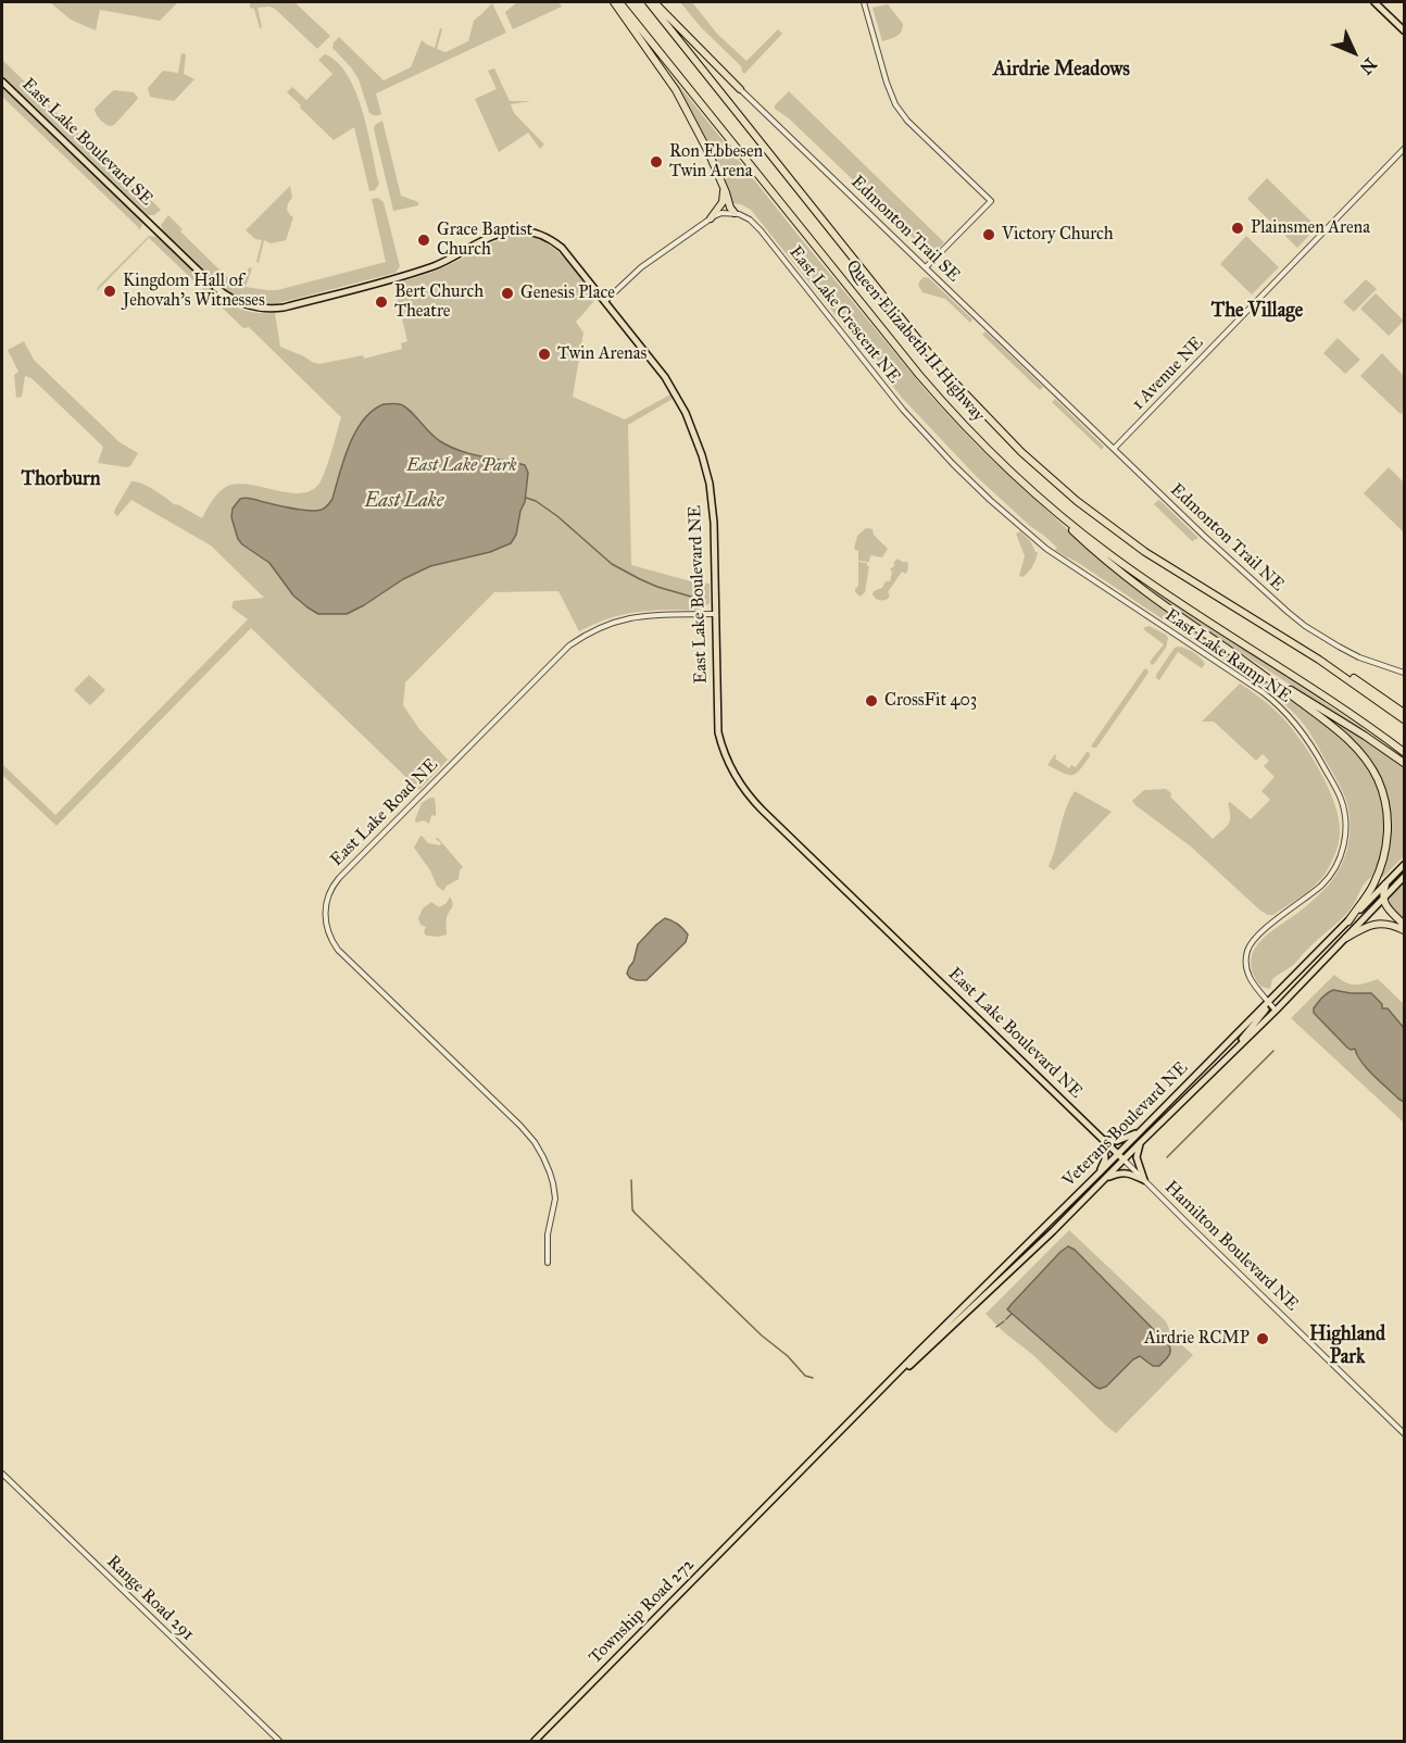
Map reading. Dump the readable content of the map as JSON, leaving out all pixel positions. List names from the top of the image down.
{
  "streets": {
    "highway": ["Queen Elizabeth II Highway"],
    "main road": [
      "East Lake Boulevard SE",
      "East Lake Boulevard NE",
      "Veterans Boulevard NE",
      "Township Road 272"
    ],
    "street": [
      "Edmonton Trail SE",
      "East Lake Crescent NE",
      "1 Avenue NE",
      "Edmonton Trail NE",
      "East Lake Ramp NE",
      "East Lake Road NE",
      "Hamilton Boulevard NE",
      "Range Road 291"
    ]
  },
  "crossings": [
    ["East Lake Boulevard SE", "East Lake Boulevard NE"],
    ["Edmonton Trail SE", "Edmonton Trail NE"],
    ["East Lake Crescent NE", "East Lake Ramp NE"],
    ["1 Avenue NE", "Edmonton Trail NE"],
    ["East Lake Boulevard NE", "East Lake Road NE"],
    ["East Lake Boulevard NE", "Veterans Boulevard NE"],
    ["East Lake Boulevard NE", "Hamilton Boulevard NE"],
    ["East Lake Ramp NE", "Veterans Boulevard NE"],
    ["Veterans Boulevard NE", "Hamilton Boulevard NE"],
    ["Veterans Boulevard NE", "Township Road 272"]
  ],
  "districts": [
    "Airdrie Meadows",
    "The Village",
    "Thorburn",
    "Highland Park"
  ],
  "water": ["East Lake"],
  "parks": ["East Lake Park"],
  "places": [
    "Ron Ebbesen Twin Arena",
    "Plainsmen Arena",
    "Victory Church",
    "Grace Baptist Church",
    "Kingdom Hall of Jehovah's Witnesses",
    "Genesis Place",
    "Bert Church Theatre",
    "Twin Arenas",
    "CrossFit 403",
    "Airdrie RCMP"
  ],
  "north": "bottom right"
}
